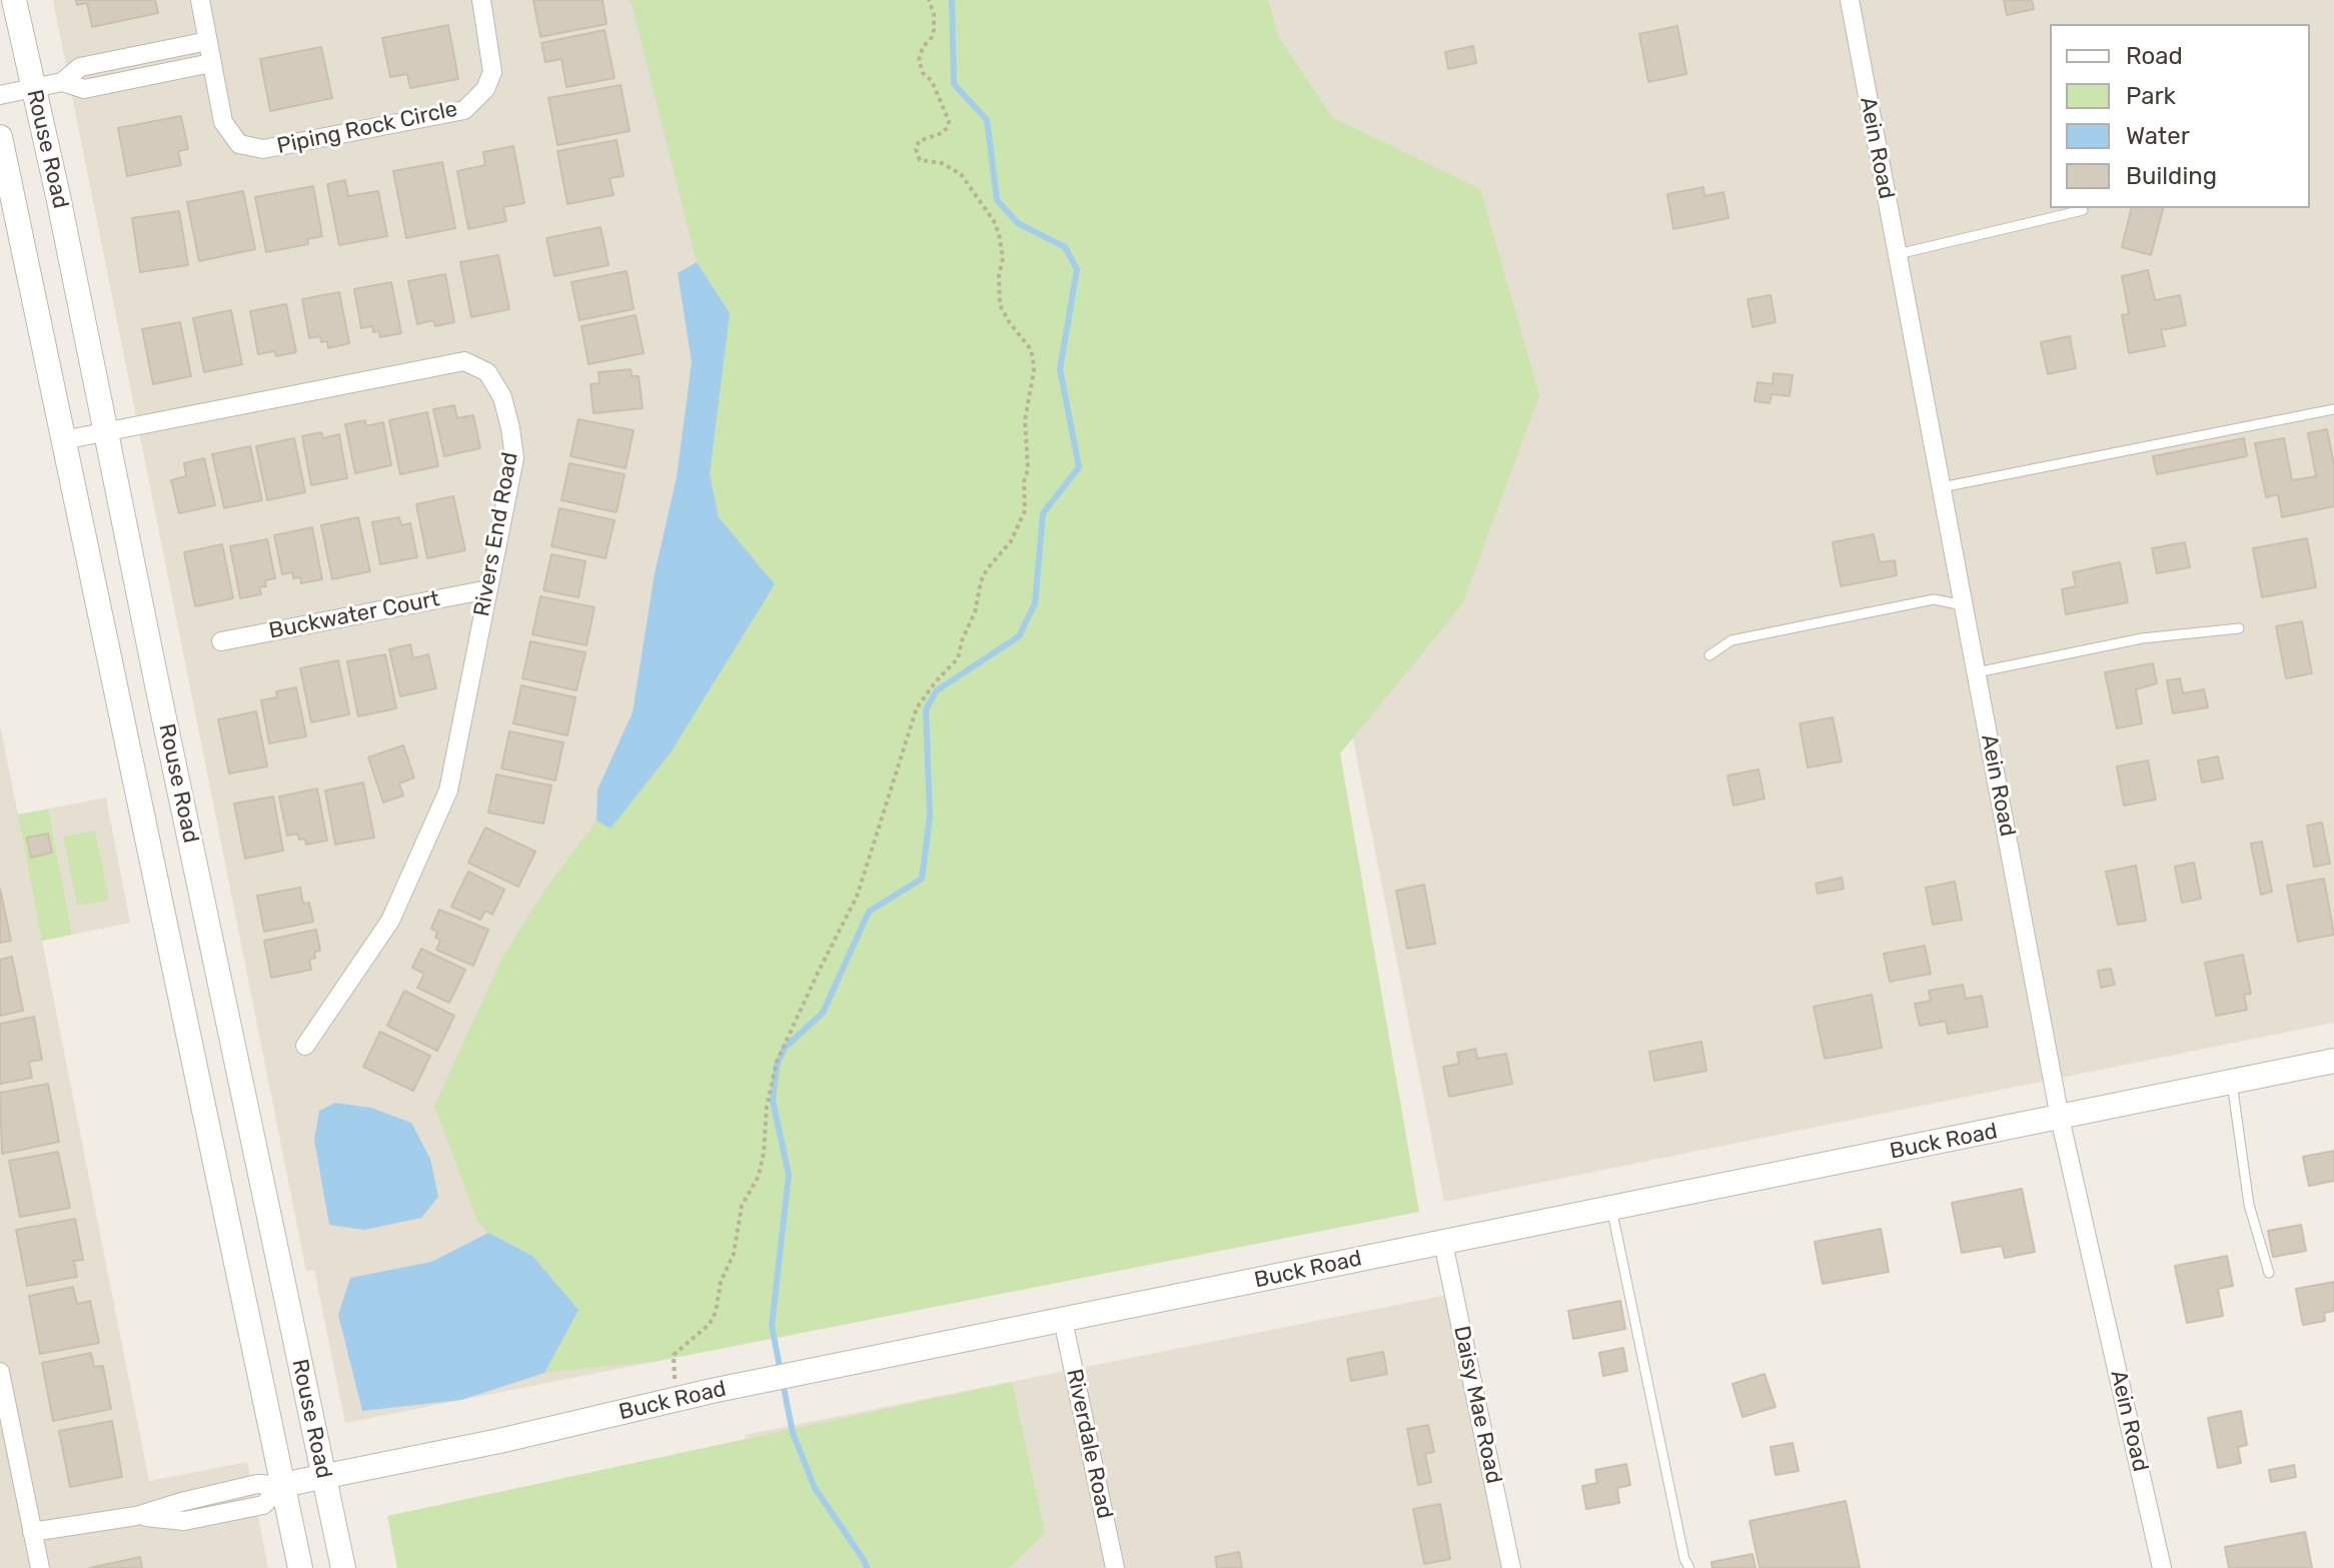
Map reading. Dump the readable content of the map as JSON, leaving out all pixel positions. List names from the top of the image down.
{
  "streets": {
    "street": [
      "Piping Rock Circle",
      "Aein Road",
      "Rouse Road",
      "Rivers End Road",
      "Buckwater Court",
      "Buck Road",
      "Daisy Mae Road",
      "Riverdale Road"
    ]
  },
  "crossings": [
    ["Aein Road", "Buck Road"],
    ["Rouse Road", "Rivers End Road"],
    ["Rouse Road", "Buck Road"],
    ["Rivers End Road", "Buckwater Court"],
    ["Buck Road", "Daisy Mae Road"],
    ["Buck Road", "Riverdale Road"]
  ],
  "legend": [
    "Road",
    "Park",
    "Water",
    "Building"
  ]
}
